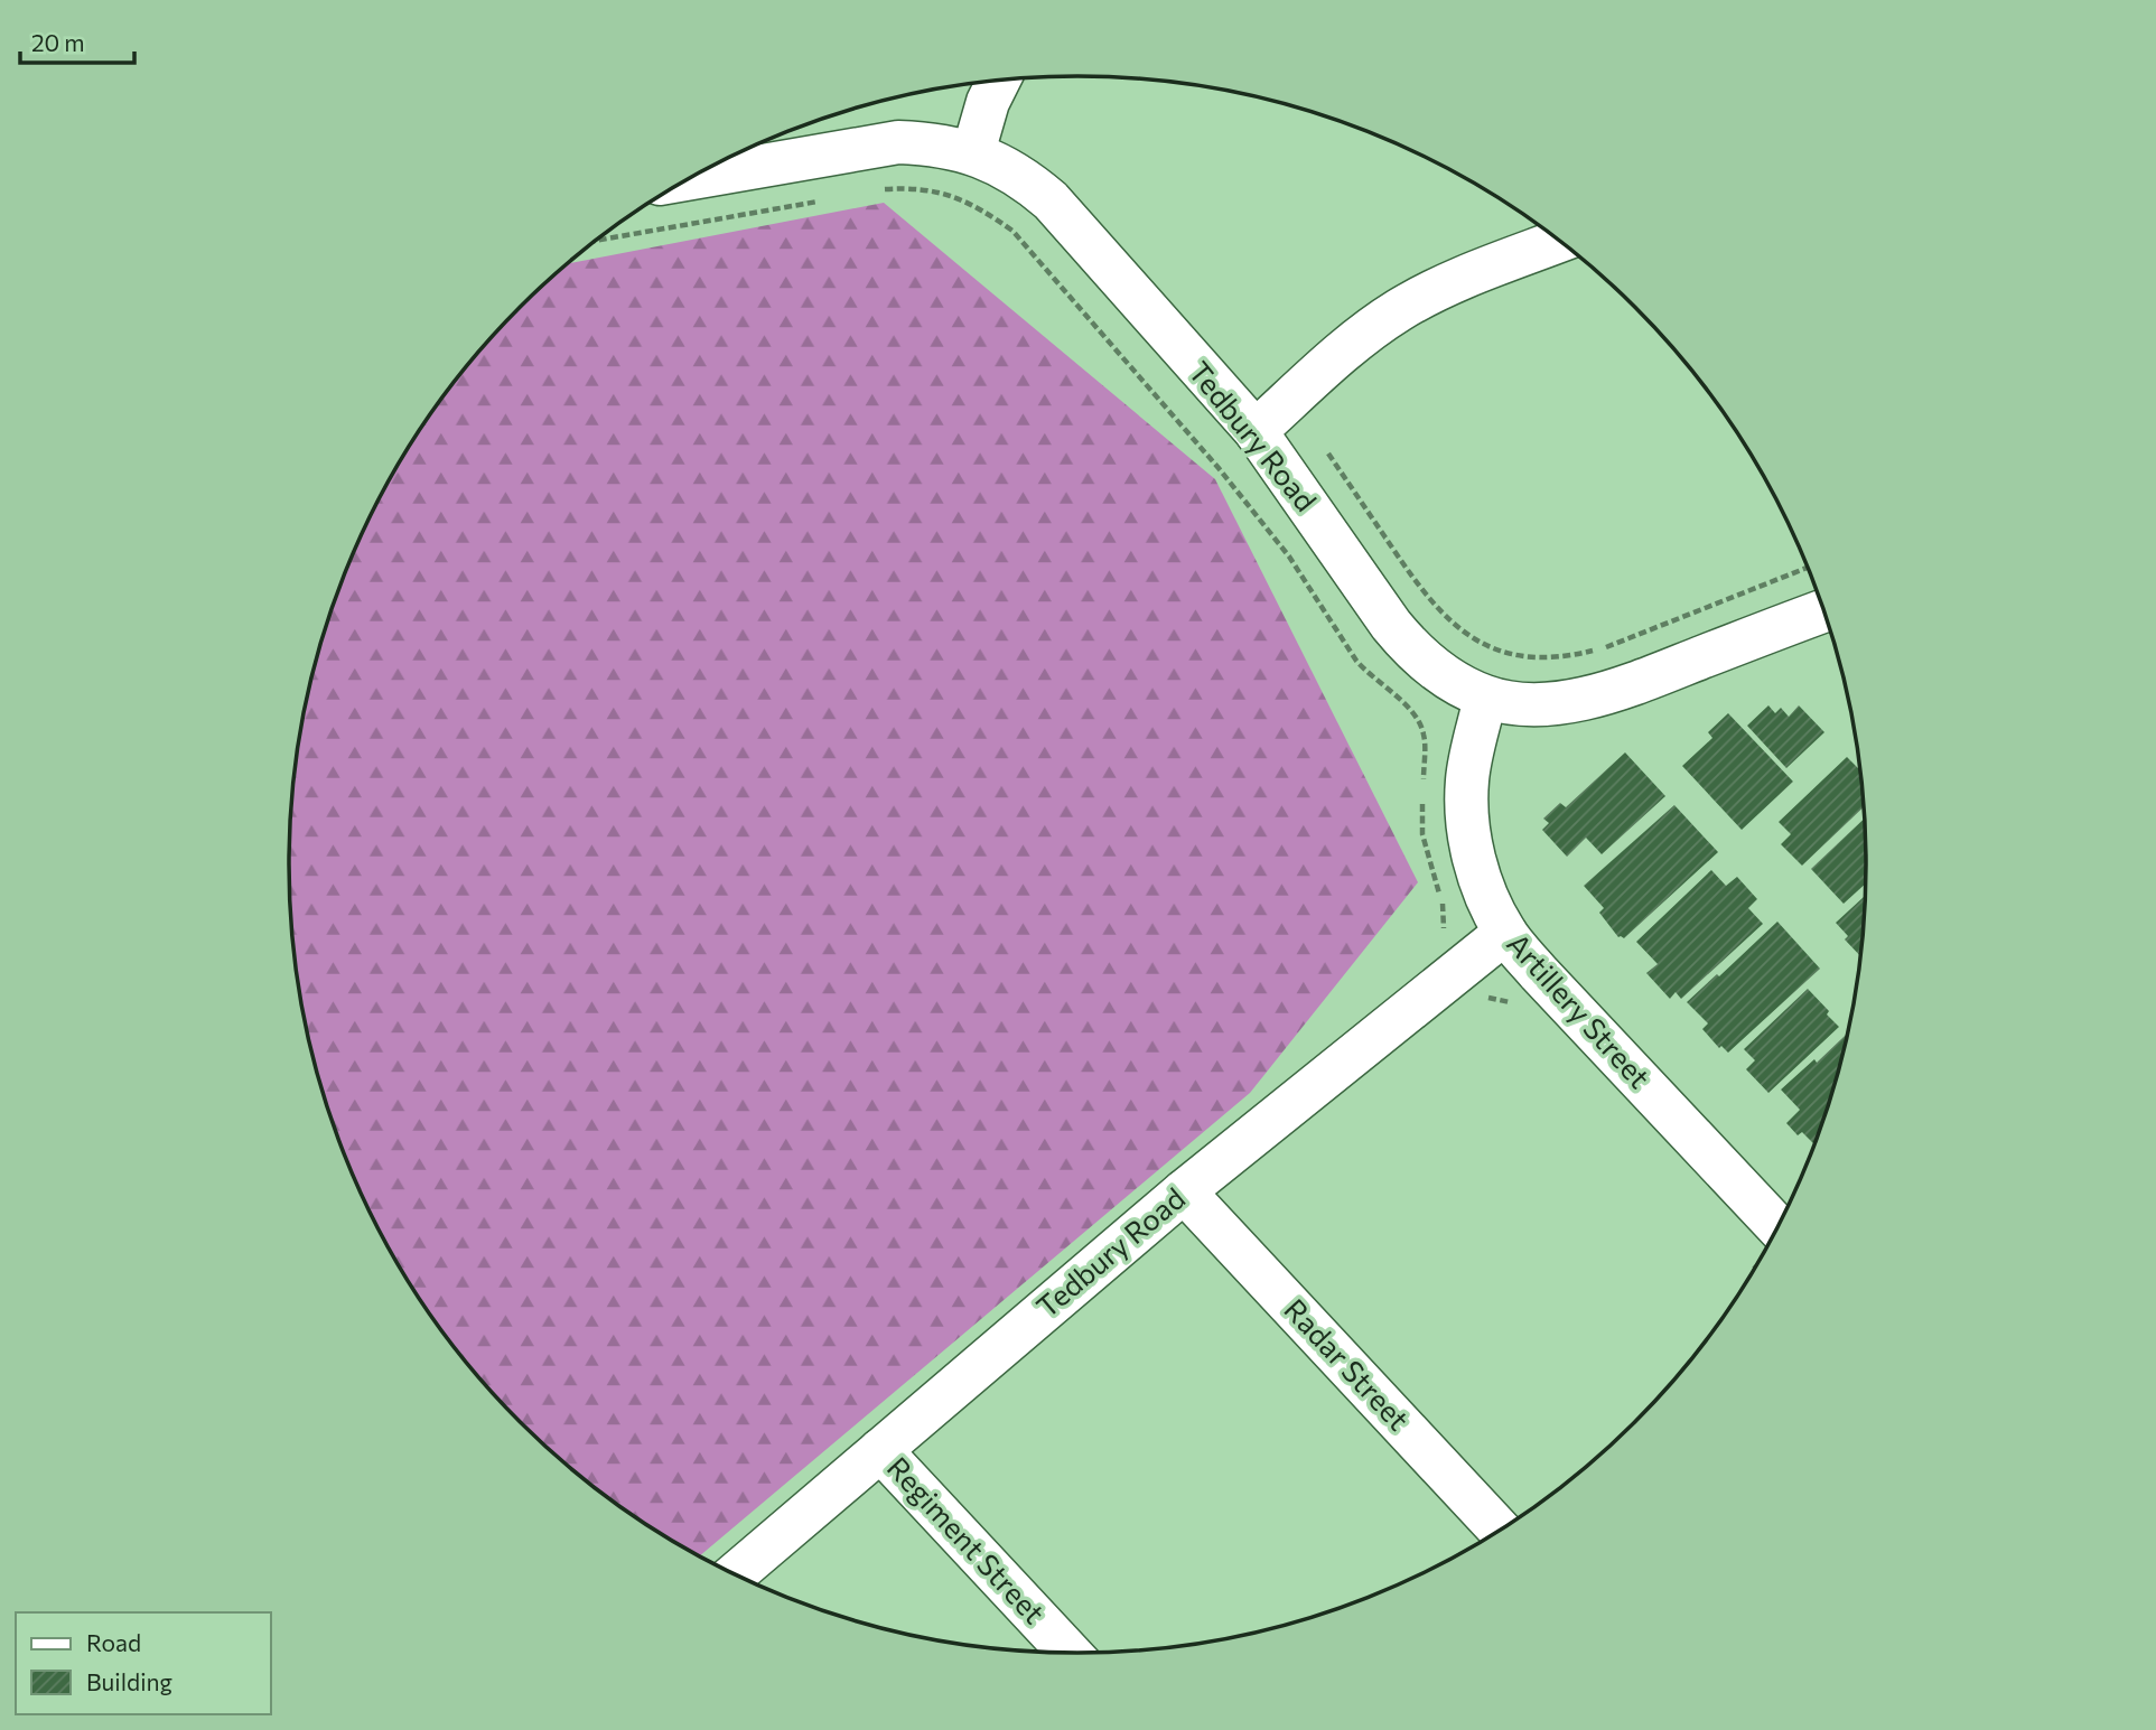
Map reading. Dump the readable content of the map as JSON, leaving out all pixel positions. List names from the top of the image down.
{
  "streets": {
    "street": [
      "Tedbury Road",
      "Artillery Street",
      "Radar Street",
      "Regiment Street"
    ]
  },
  "crossings": [
    ["Tedbury Road", "Artillery Street"],
    ["Tedbury Road", "Radar Street"],
    ["Tedbury Road", "Regiment Street"]
  ],
  "legend": ["Road", "Building"],
  "scale_bar": "20 m"
}
